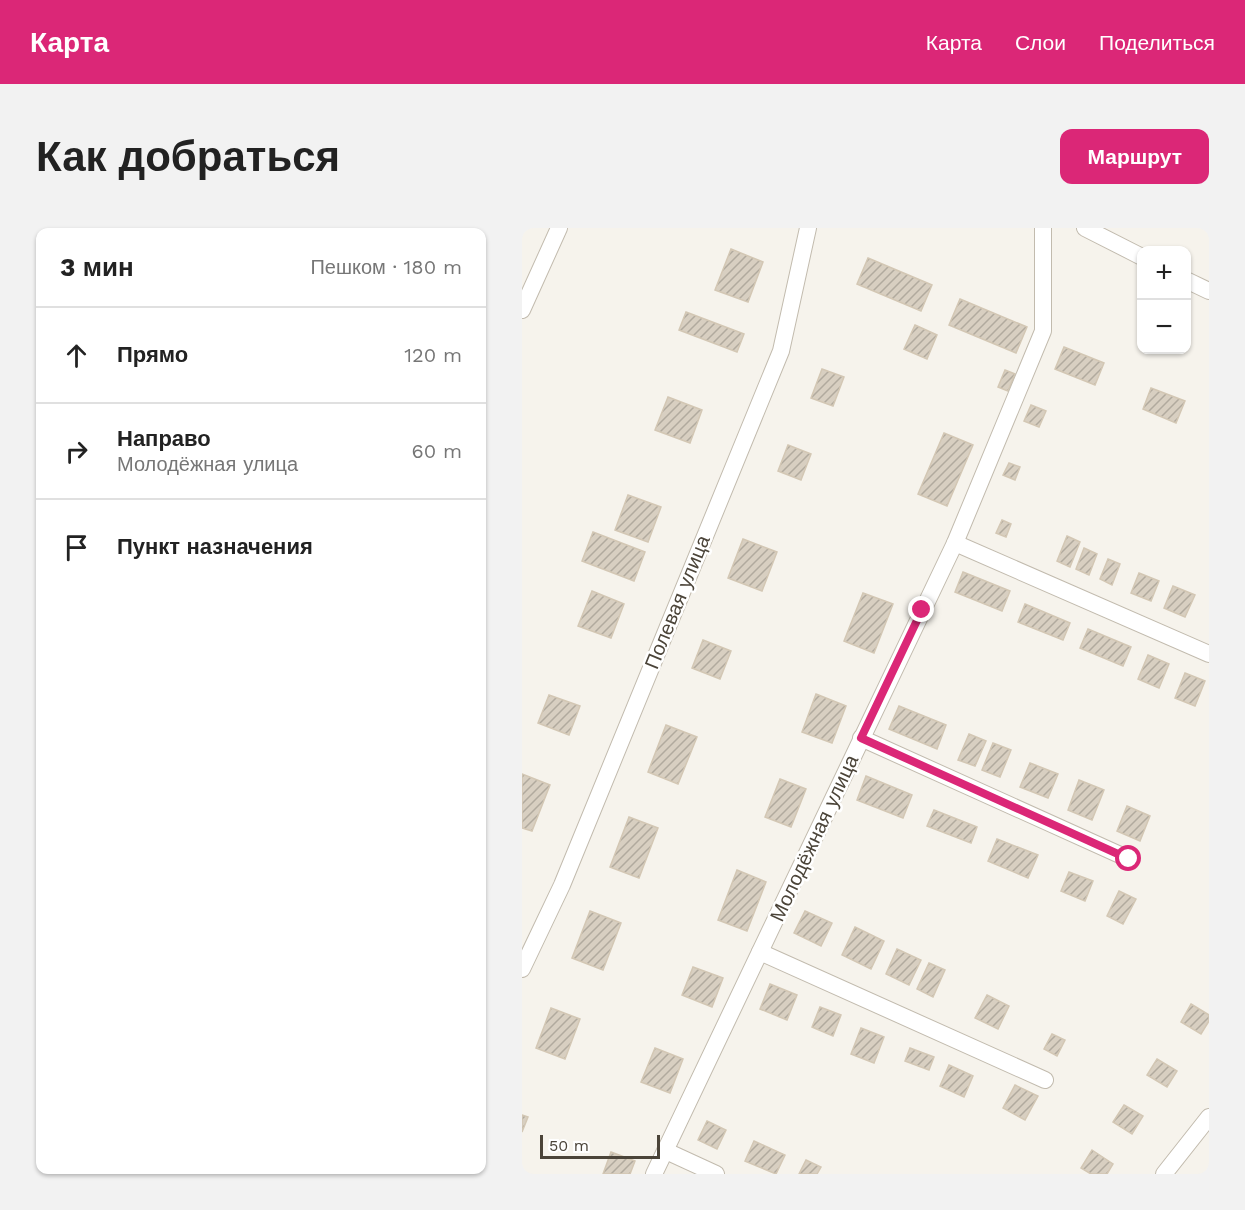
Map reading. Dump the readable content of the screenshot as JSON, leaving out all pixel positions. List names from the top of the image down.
{
  "streets": {
    "street": ["Полевая улица", "Молодёжная улица"]
  },
  "scale_bar": "50 m",
  "page": {
    "header": "Карта",
    "nav": ["Карта", "Слои", "Поделиться"],
    "buttons": "Маршрут",
    "title": "Как добраться",
    "heading": ["3 мин", "Пешком · 180 m"],
    "map_buttons": ["+", "−"],
    "list": [
      ["Прямо", "120 m"],
      ["Направо", "Молодёжная улица", "60 m"],
      "Пункт назначения"
    ],
    "scale": "50 m"
  }
}
